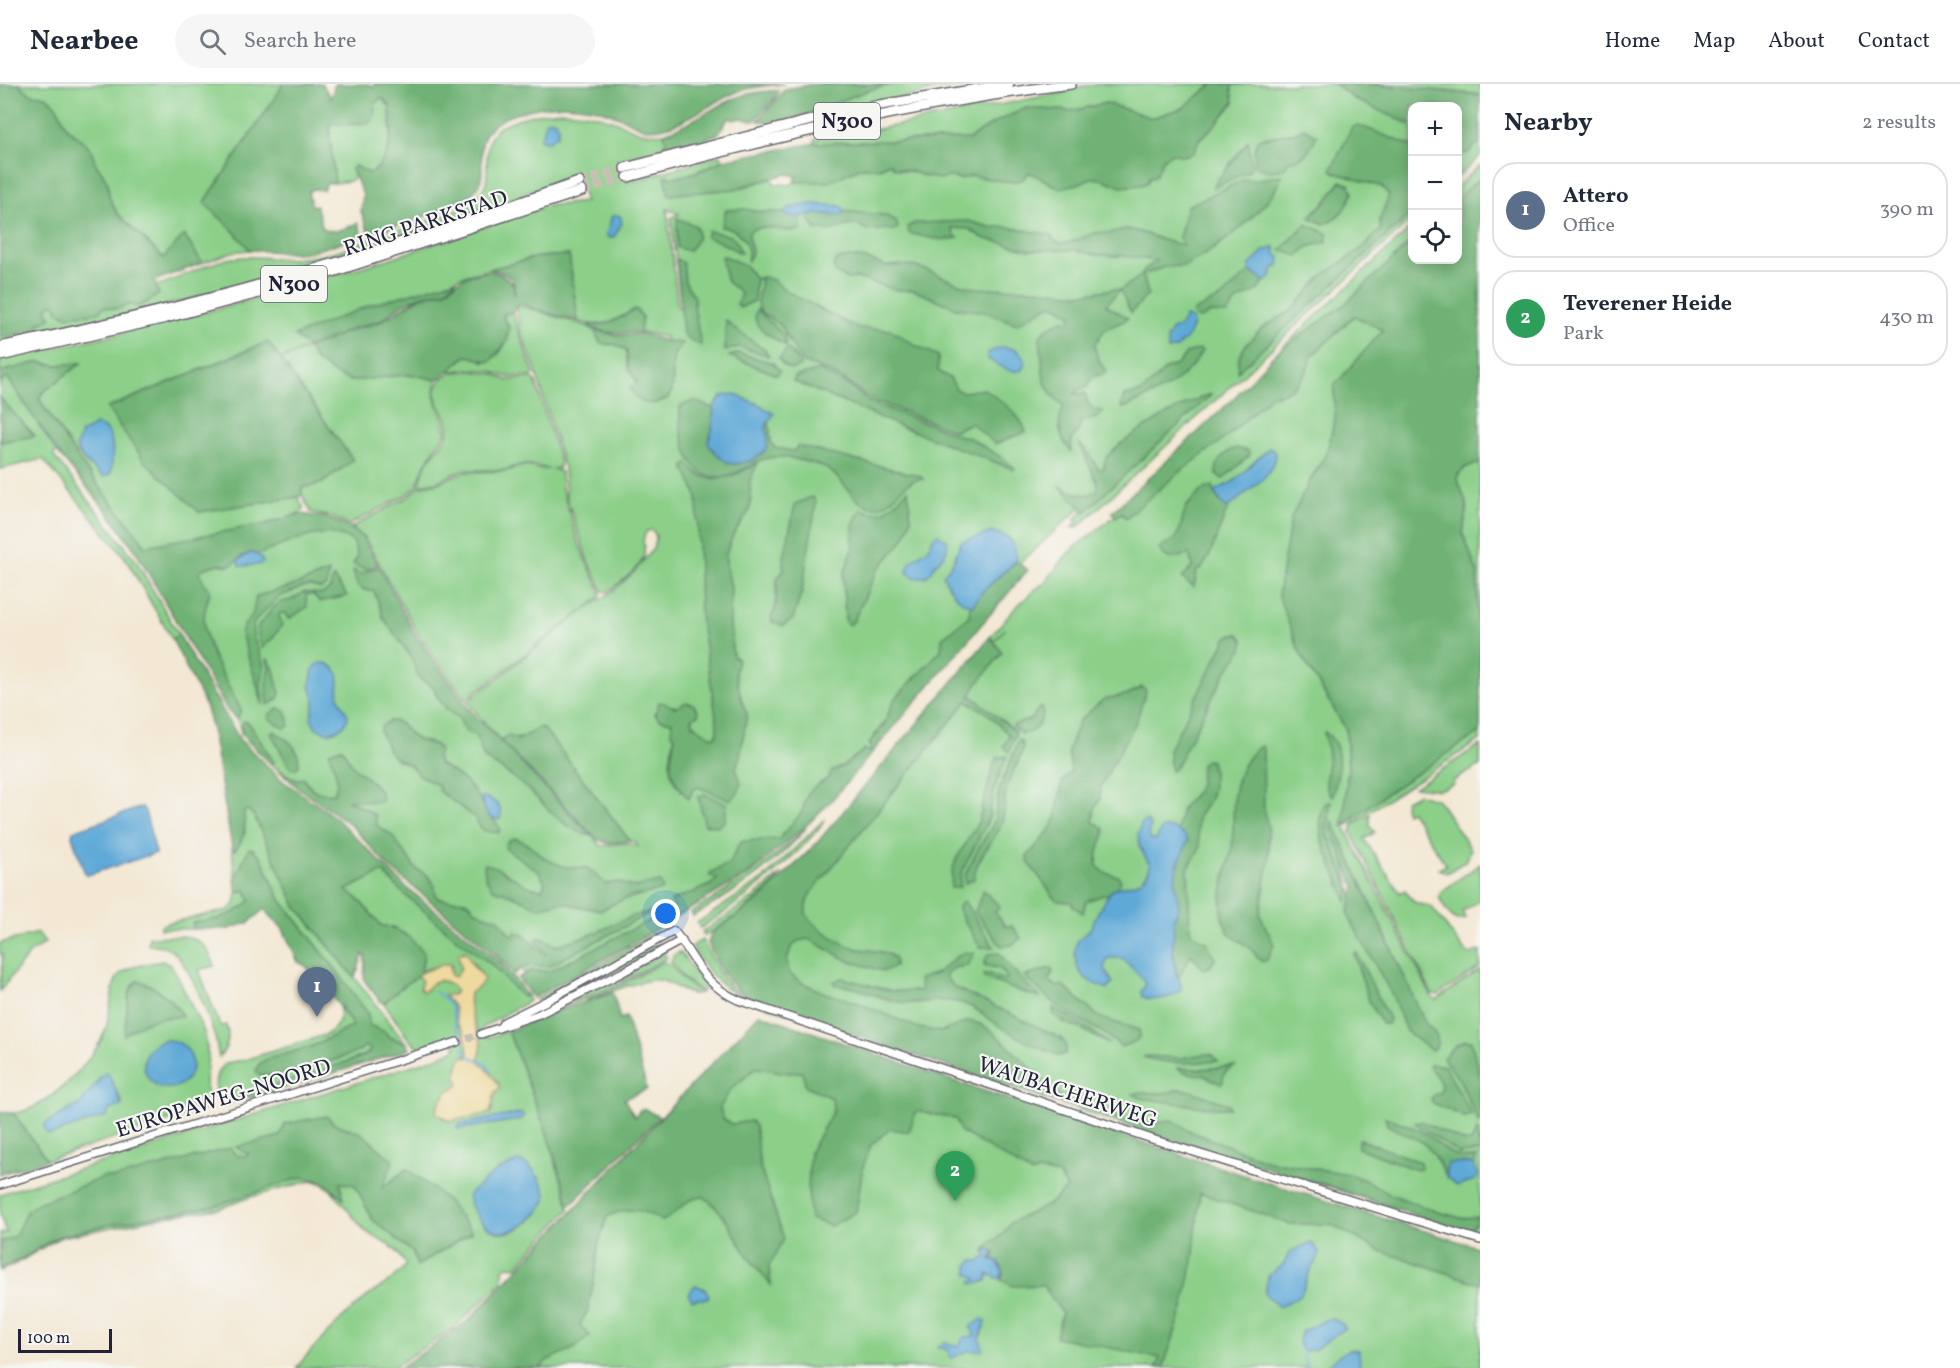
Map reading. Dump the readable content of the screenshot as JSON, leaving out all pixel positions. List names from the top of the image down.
{
  "streets": {
    "highway": ["N300", "RING PARKSTAD"],
    "street": ["WAUBACHERWEG", "EUROPAWEG-NOORD"]
  },
  "scale_bar": "100 m",
  "page": {
    "header": "Nearbee",
    "search": "Search here",
    "nav": [
      "Home",
      "Map",
      "About",
      "Contact"
    ],
    "heading": ["Nearby", "2 results"],
    "map_buttons": ["+", "−"],
    "list": [
      {
        "mark": "1",
        "name": "Attero",
        "note": "Office",
        "value": "390 m"
      },
      {
        "mark": "2",
        "name": "Teverener Heide",
        "note": "Park",
        "value": "430 m"
      }
    ],
    "pins": ["1", "2"],
    "scale": "100 m"
  }
}
